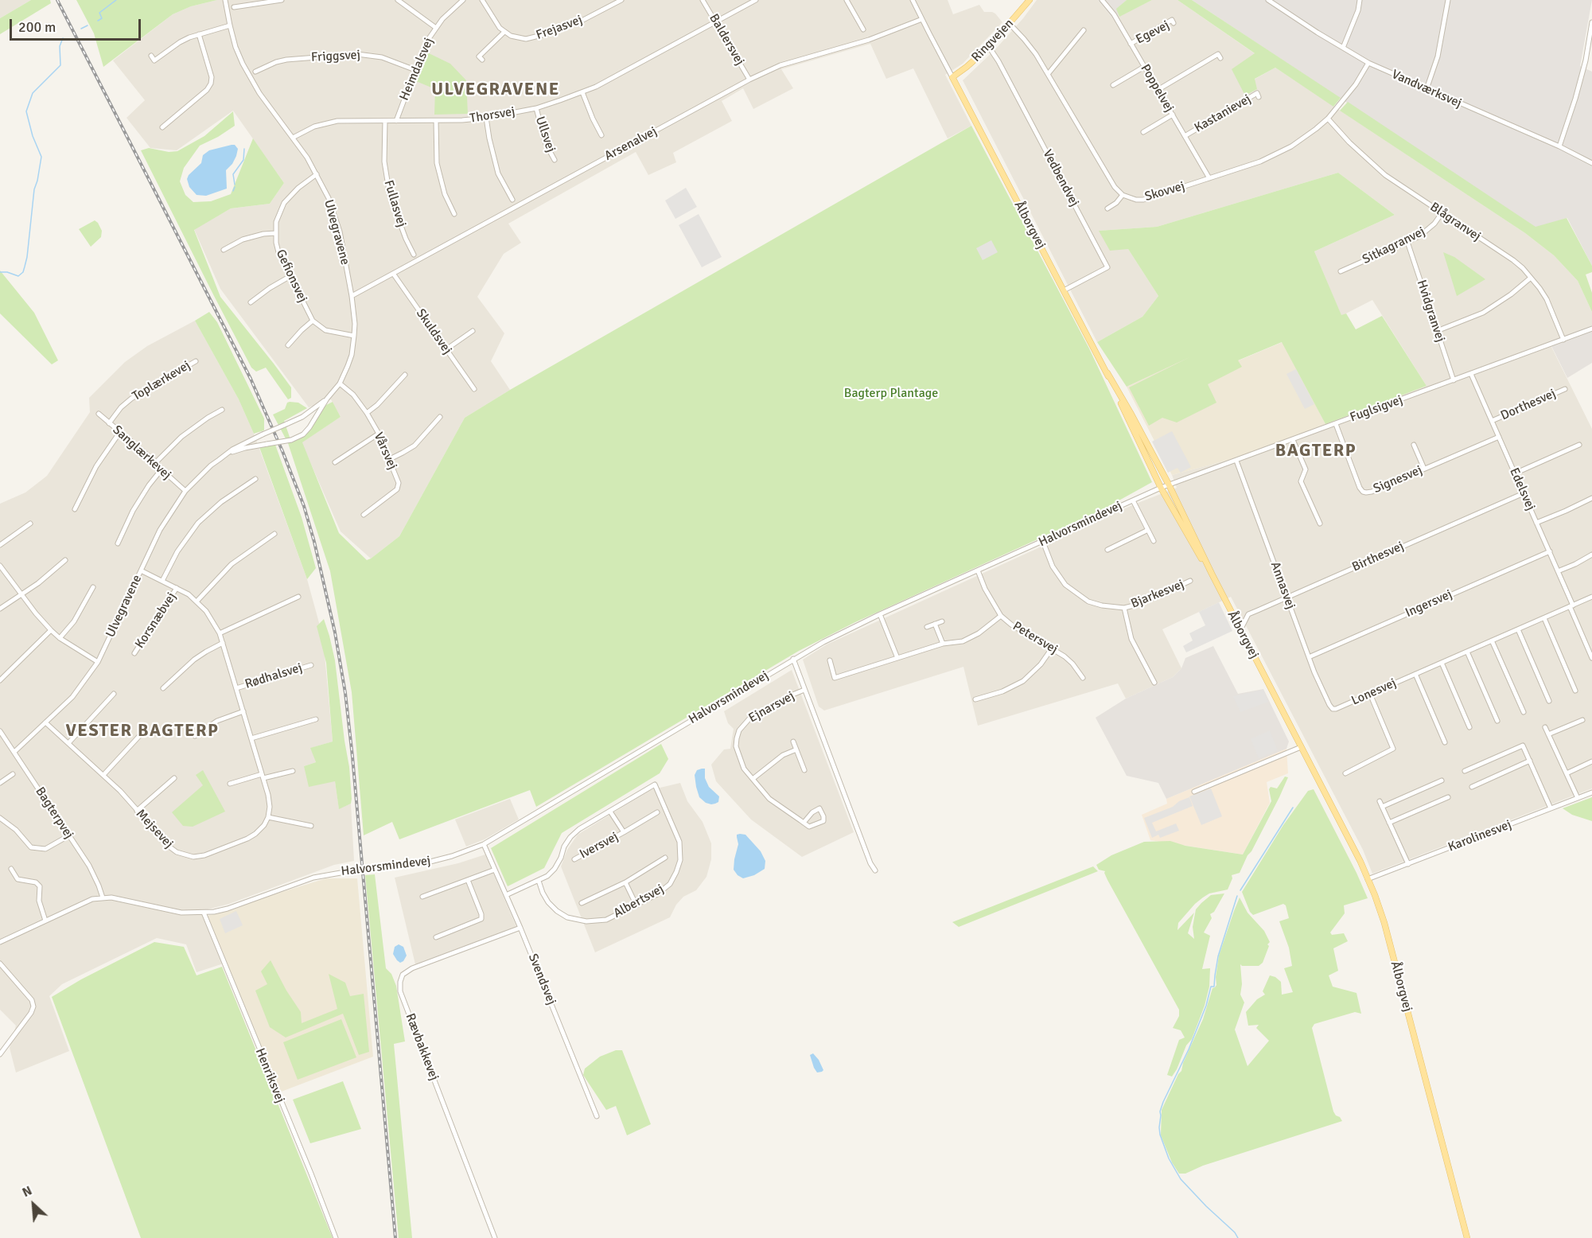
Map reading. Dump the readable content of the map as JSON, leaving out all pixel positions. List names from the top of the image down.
{
  "streets": {
    "main road": ["Ringvejen", "Ålborgvej"],
    "street": [
      "Frejasvej",
      "Egevej",
      "Baldersvej",
      "Friggsvej",
      "Heimdalsvej",
      "Poppelvej",
      "Vandværksvej",
      "Kastanievej",
      "Thorsvej",
      "Ullsvej",
      "Arsenalvej",
      "Vedbendvej",
      "Skovvej",
      "Fullasvej",
      "Blågranvej",
      "Ulvegravene",
      "Sitkagranvej",
      "Gefionsvej",
      "Hvidgranvej",
      "Skuldsvej",
      "Toplærkevej",
      "Dorthesvej",
      "Fuglsigvej",
      "Vårsvej",
      "Sanglærkevej",
      "Signesvej",
      "Edelsvej",
      "Halvorsmindevej",
      "Birthesvej",
      "Annasvej",
      "Bjarkesvej",
      "Ingersvej",
      "Korsnæbvej",
      "Petersvej",
      "Rødhalsvej",
      "Lonesvej",
      "Ejnarsvej",
      "Bagterpvej",
      "Mejsevej",
      "Karolinesvej",
      "Iversvej",
      "Albertsvej",
      "Svendsvej",
      "Rævbakkevej",
      "Henriksvej"
    ]
  },
  "crossings": [
    ["Egevej", "Poppelvej"],
    ["Baldersvej", "Thorsvej"],
    ["Baldersvej", "Arsenalvej"],
    ["Ringvejen", "Vedbendvej"],
    ["Ringvejen", "Ålborgvej"],
    ["Friggsvej", "Heimdalsvej"],
    ["Heimdalsvej", "Thorsvej"],
    ["Poppelvej", "Kastanievej"],
    ["Poppelvej", "Skovvej"],
    ["Vandværksvej", "Skovvej"],
    ["Thorsvej", "Ullsvej"],
    ["Thorsvej", "Fullasvej"],
    ["Thorsvej", "Ulvegravene"],
    ["Arsenalvej", "Ulvegravene"],
    ["Arsenalvej", "Skuldsvej"],
    ["Vedbendvej", "Ålborgvej"],
    ["Skovvej", "Blågranvej"],
    ["Blågranvej", "Sitkagranvej"],
    ["Blågranvej", "Fuglsigvej"],
    ["Ålborgvej", "Fuglsigvej"],
    ["Ålborgvej", "Halvorsmindevej"],
    ["Ålborgvej", "Birthesvej"],
    ["Ålborgvej", "Karolinesvej"],
    ["Ulvegravene", "Gefionsvej"],
    ["Ulvegravene", "Vårsvej"],
    ["Ulvegravene", "Sanglærkevej"],
    ["Ulvegravene", "Bagterpvej"],
    ["Ulvegravene", "Mejsevej"],
    ["Sitkagranvej", "Hvidgranvej"],
    ["Hvidgranvej", "Fuglsigvej"],
    ["Toplærkevej", "Sanglærkevej"],
    ["Dorthesvej", "Edelsvej"],
    ["Fuglsigvej", "Signesvej"],
    ["Fuglsigvej", "Edelsvej"],
    ["Fuglsigvej", "Halvorsmindevej"],
    ["Fuglsigvej", "Annasvej"],
    ["Signesvej", "Edelsvej"],
    ["Edelsvej", "Birthesvej"],
    ["Edelsvej", "Ingersvej"],
    ["Edelsvej", "Lonesvej"],
    ["Halvorsmindevej", "Bjarkesvej"],
    ["Halvorsmindevej", "Petersvej"],
    ["Halvorsmindevej", "Bagterpvej"],
    ["Halvorsmindevej", "Svendsvej"],
    ["Halvorsmindevej", "Henriksvej"],
    ["Birthesvej", "Annasvej"],
    ["Annasvej", "Ingersvej"],
    ["Annasvej", "Lonesvej"],
    ["Iversvej", "Albertsvej"],
    ["Albertsvej", "Svendsvej"],
    ["Svendsvej", "Rævbakkevej"]
  ],
  "districts": ["ULVEGRAVENE", "BAGTERP", "VESTER BAGTERP"],
  "parks": ["Bagterp Plantage"],
  "scale_bar": "200 m",
  "north": "top left"
}
